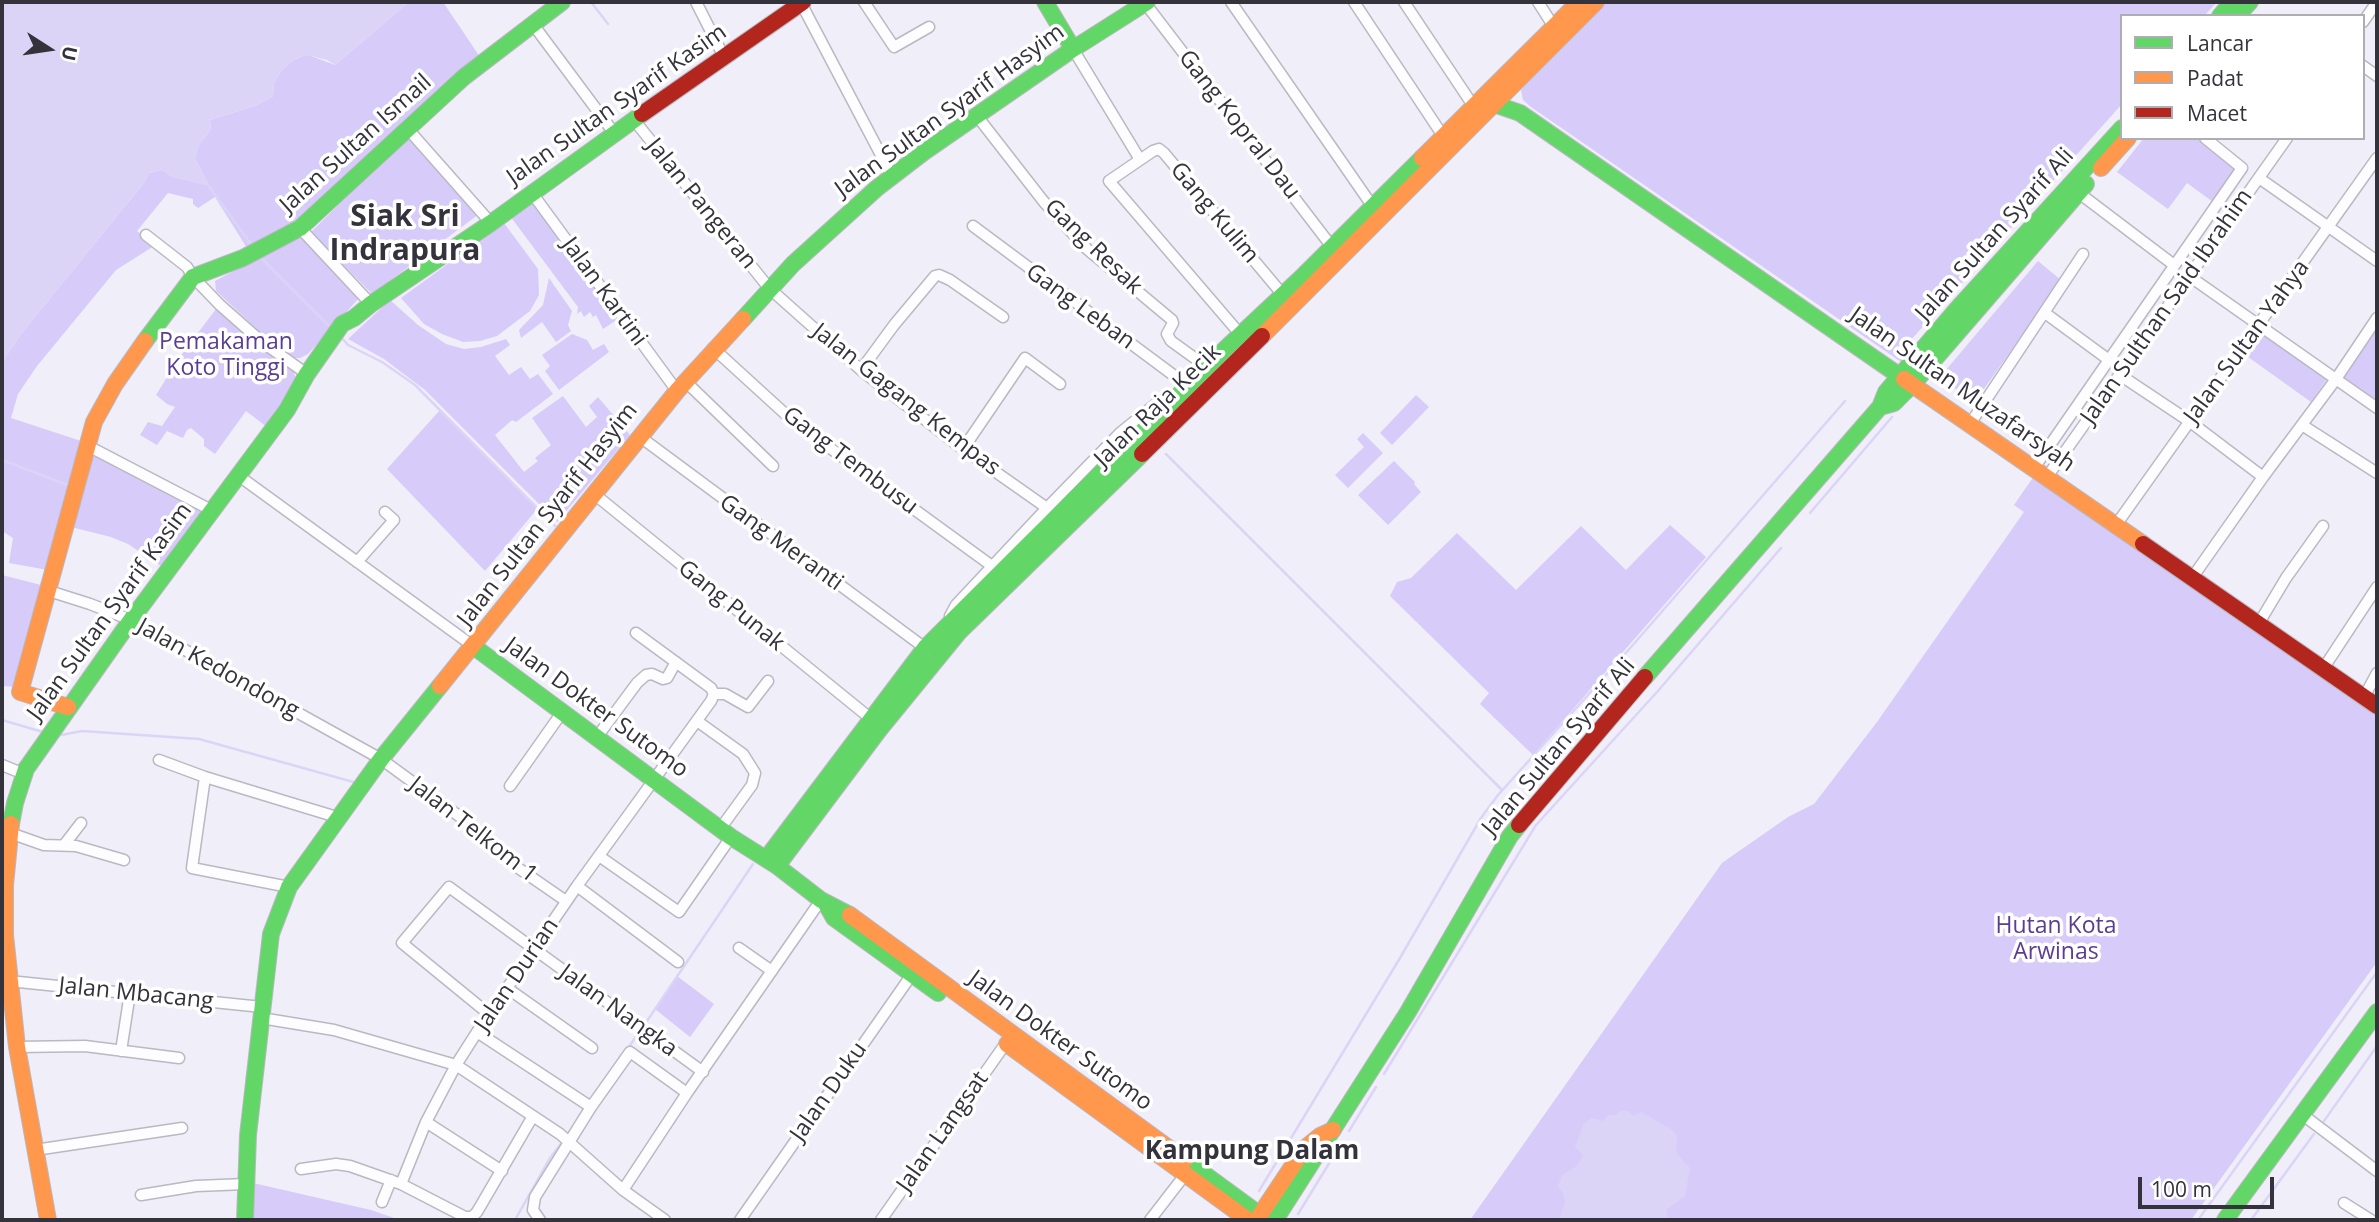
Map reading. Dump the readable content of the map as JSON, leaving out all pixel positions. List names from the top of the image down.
{
  "streets": {
    "street": [
      "Jalan Sultan Syarif Kasim",
      "Jalan Sultan Syarif Hasyim",
      "Gang Kopral Dau",
      "Jalan Sultan Ismail",
      "Jalan Pangeran",
      "Gang Kulim",
      "Jalan Sultan Syarif Ali",
      "Gang Resak",
      "Jalan Kartini",
      "Gang Leban",
      "Jalan Sulthan Said Ibrahim",
      "Jalan Sultan Yahya",
      "Jalan Sultan Muzafarsyah",
      "Jalan Gagang Kempas",
      "Jalan Raja Kecik",
      "Gang Tembusu",
      "Gang Meranti",
      "Gang Punak",
      "Jalan Kedondong",
      "Jalan Dokter Sutomo",
      "Jalan Telkom 1",
      "Jalan Durian",
      "Jalan Mbacang",
      "Jalan Nangka",
      "Jalan Duku",
      "Jalan Langsat"
    ]
  },
  "crossings": [
    ["Jalan Sultan Syarif Kasim", "Jalan Pangeran"],
    ["Jalan Sultan Syarif Kasim", "Jalan Kartini"],
    ["Jalan Sultan Syarif Kasim", "Jalan Kedondong"],
    ["Jalan Sultan Syarif Kasim", "Jalan Dokter Sutomo"],
    ["Jalan Sultan Syarif Kasim", "Jalan Mbacang"],
    ["Jalan Sultan Syarif Hasyim", "Gang Kopral Dau"],
    ["Jalan Sultan Syarif Hasyim", "Jalan Pangeran"],
    ["Jalan Sultan Syarif Hasyim", "Gang Resak"],
    ["Jalan Sultan Syarif Hasyim", "Jalan Kartini"],
    ["Jalan Sultan Syarif Hasyim", "Jalan Gagang Kempas"],
    ["Jalan Sultan Syarif Hasyim", "Gang Tembusu"],
    ["Jalan Sultan Syarif Hasyim", "Gang Meranti"],
    ["Jalan Sultan Syarif Hasyim", "Gang Punak"],
    ["Jalan Sultan Syarif Hasyim", "Jalan Kedondong"],
    ["Jalan Sultan Syarif Hasyim", "Jalan Dokter Sutomo"],
    ["Jalan Sultan Syarif Hasyim", "Jalan Telkom 1"],
    ["Jalan Sultan Syarif Hasyim", "Jalan Mbacang"],
    ["Gang Kopral Dau", "Jalan Raja Kecik"],
    ["Jalan Pangeran", "Jalan Gagang Kempas"],
    ["Gang Kulim", "Jalan Raja Kecik"],
    ["Jalan Sultan Syarif Ali", "Jalan Sultan Muzafarsyah"],
    ["Jalan Sultan Syarif Ali", "Jalan Dokter Sutomo"],
    ["Gang Resak", "Jalan Raja Kecik"],
    ["Gang Leban", "Jalan Raja Kecik"],
    ["Jalan Sulthan Said Ibrahim", "Jalan Sultan Muzafarsyah"],
    ["Jalan Sultan Yahya", "Jalan Sultan Muzafarsyah"],
    ["Jalan Sultan Muzafarsyah", "Jalan Raja Kecik"],
    ["Jalan Raja Kecik", "Gang Meranti"],
    ["Jalan Raja Kecik", "Gang Punak"],
    ["Jalan Raja Kecik", "Jalan Dokter Sutomo"],
    ["Jalan Kedondong", "Jalan Telkom 1"],
    ["Jalan Dokter Sutomo", "Jalan Durian"],
    ["Jalan Dokter Sutomo", "Jalan Duku"],
    ["Jalan Dokter Sutomo", "Jalan Langsat"],
    ["Jalan Telkom 1", "Jalan Durian"],
    ["Jalan Durian", "Jalan Mbacang"],
    ["Jalan Durian", "Jalan Nangka"]
  ],
  "districts": ["Siak Sri Indrapura", "Kampung Dalam"],
  "parks": ["Pemakaman Koto Tinggi", "Hutan Kota Arwinas"],
  "legend": ["Lancar", "Padat", "Macet"],
  "scale_bar": "100 m",
  "north": "right"
}
